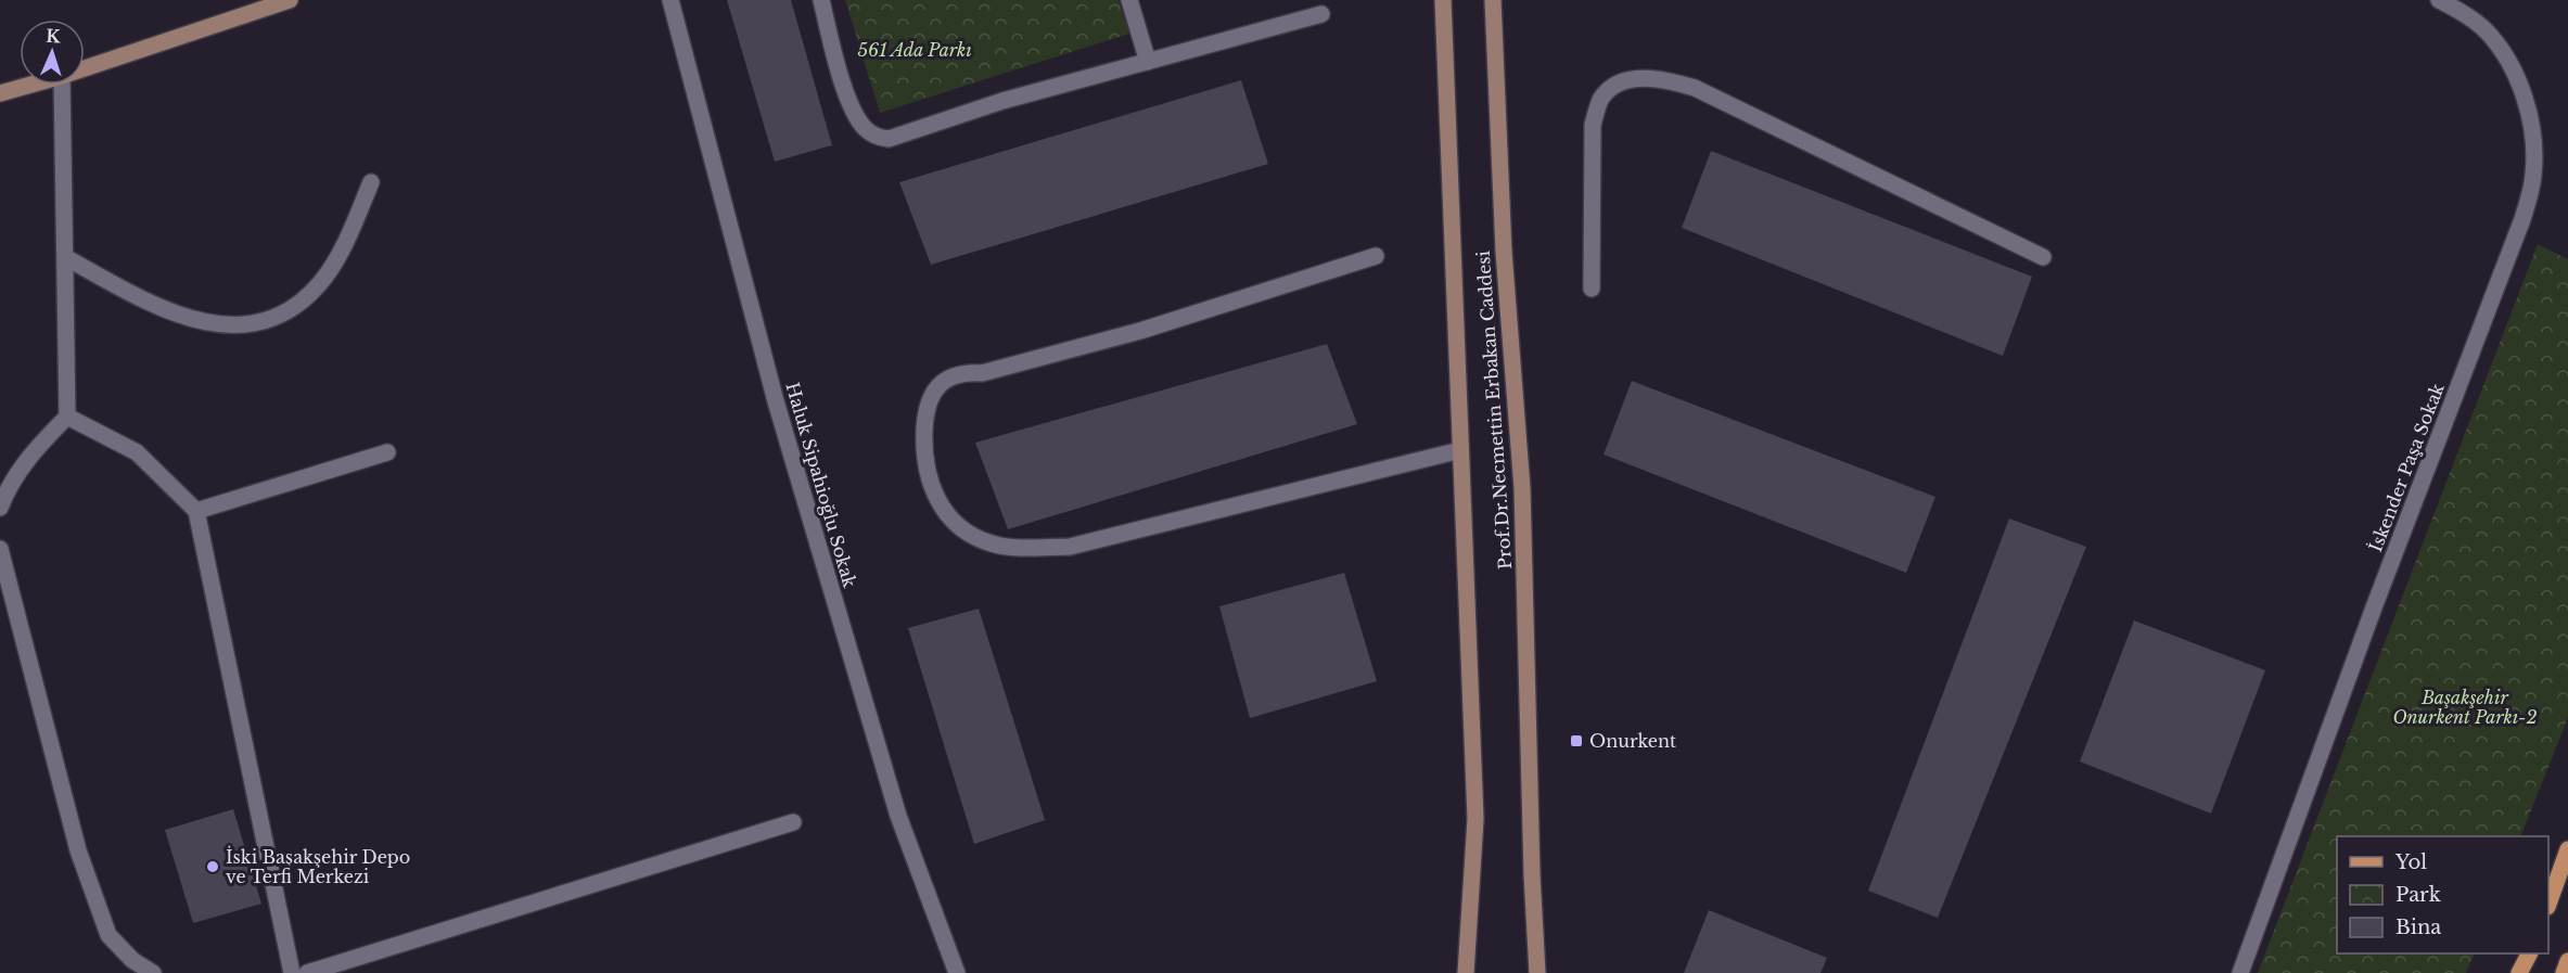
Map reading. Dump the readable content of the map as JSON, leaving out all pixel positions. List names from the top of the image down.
{
  "streets": {
    "main road": ["Prof.Dr.Necmettin Erbakan Caddesi"],
    "street": ["İskender Paşa Sokak", "Haluk Sipahioğlu Sokak"]
  },
  "parks": ["561 Ada Parkı", "Başakşehir Onurkent Parkı-2"],
  "places": {
    "transit": ["Onurkent"],
    "other": ["İski Başakşehir Depo ve Terfi Merkezi"]
  },
  "legend": ["Yol", "Park", "Bina"],
  "north": "top"
}
